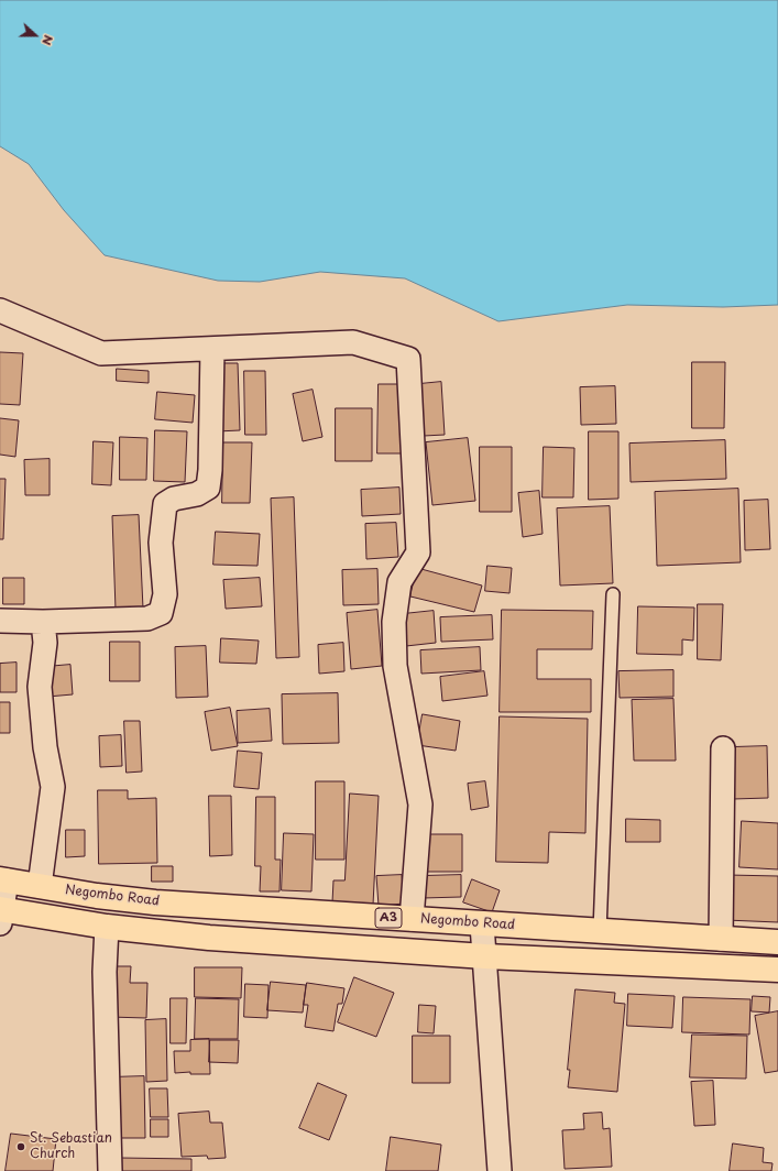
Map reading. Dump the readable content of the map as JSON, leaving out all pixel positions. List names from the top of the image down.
{
  "streets": {
    "highway": ["Negombo Road", "A3"]
  },
  "places": ["St. Sebastian Church"],
  "north": "right"
}
